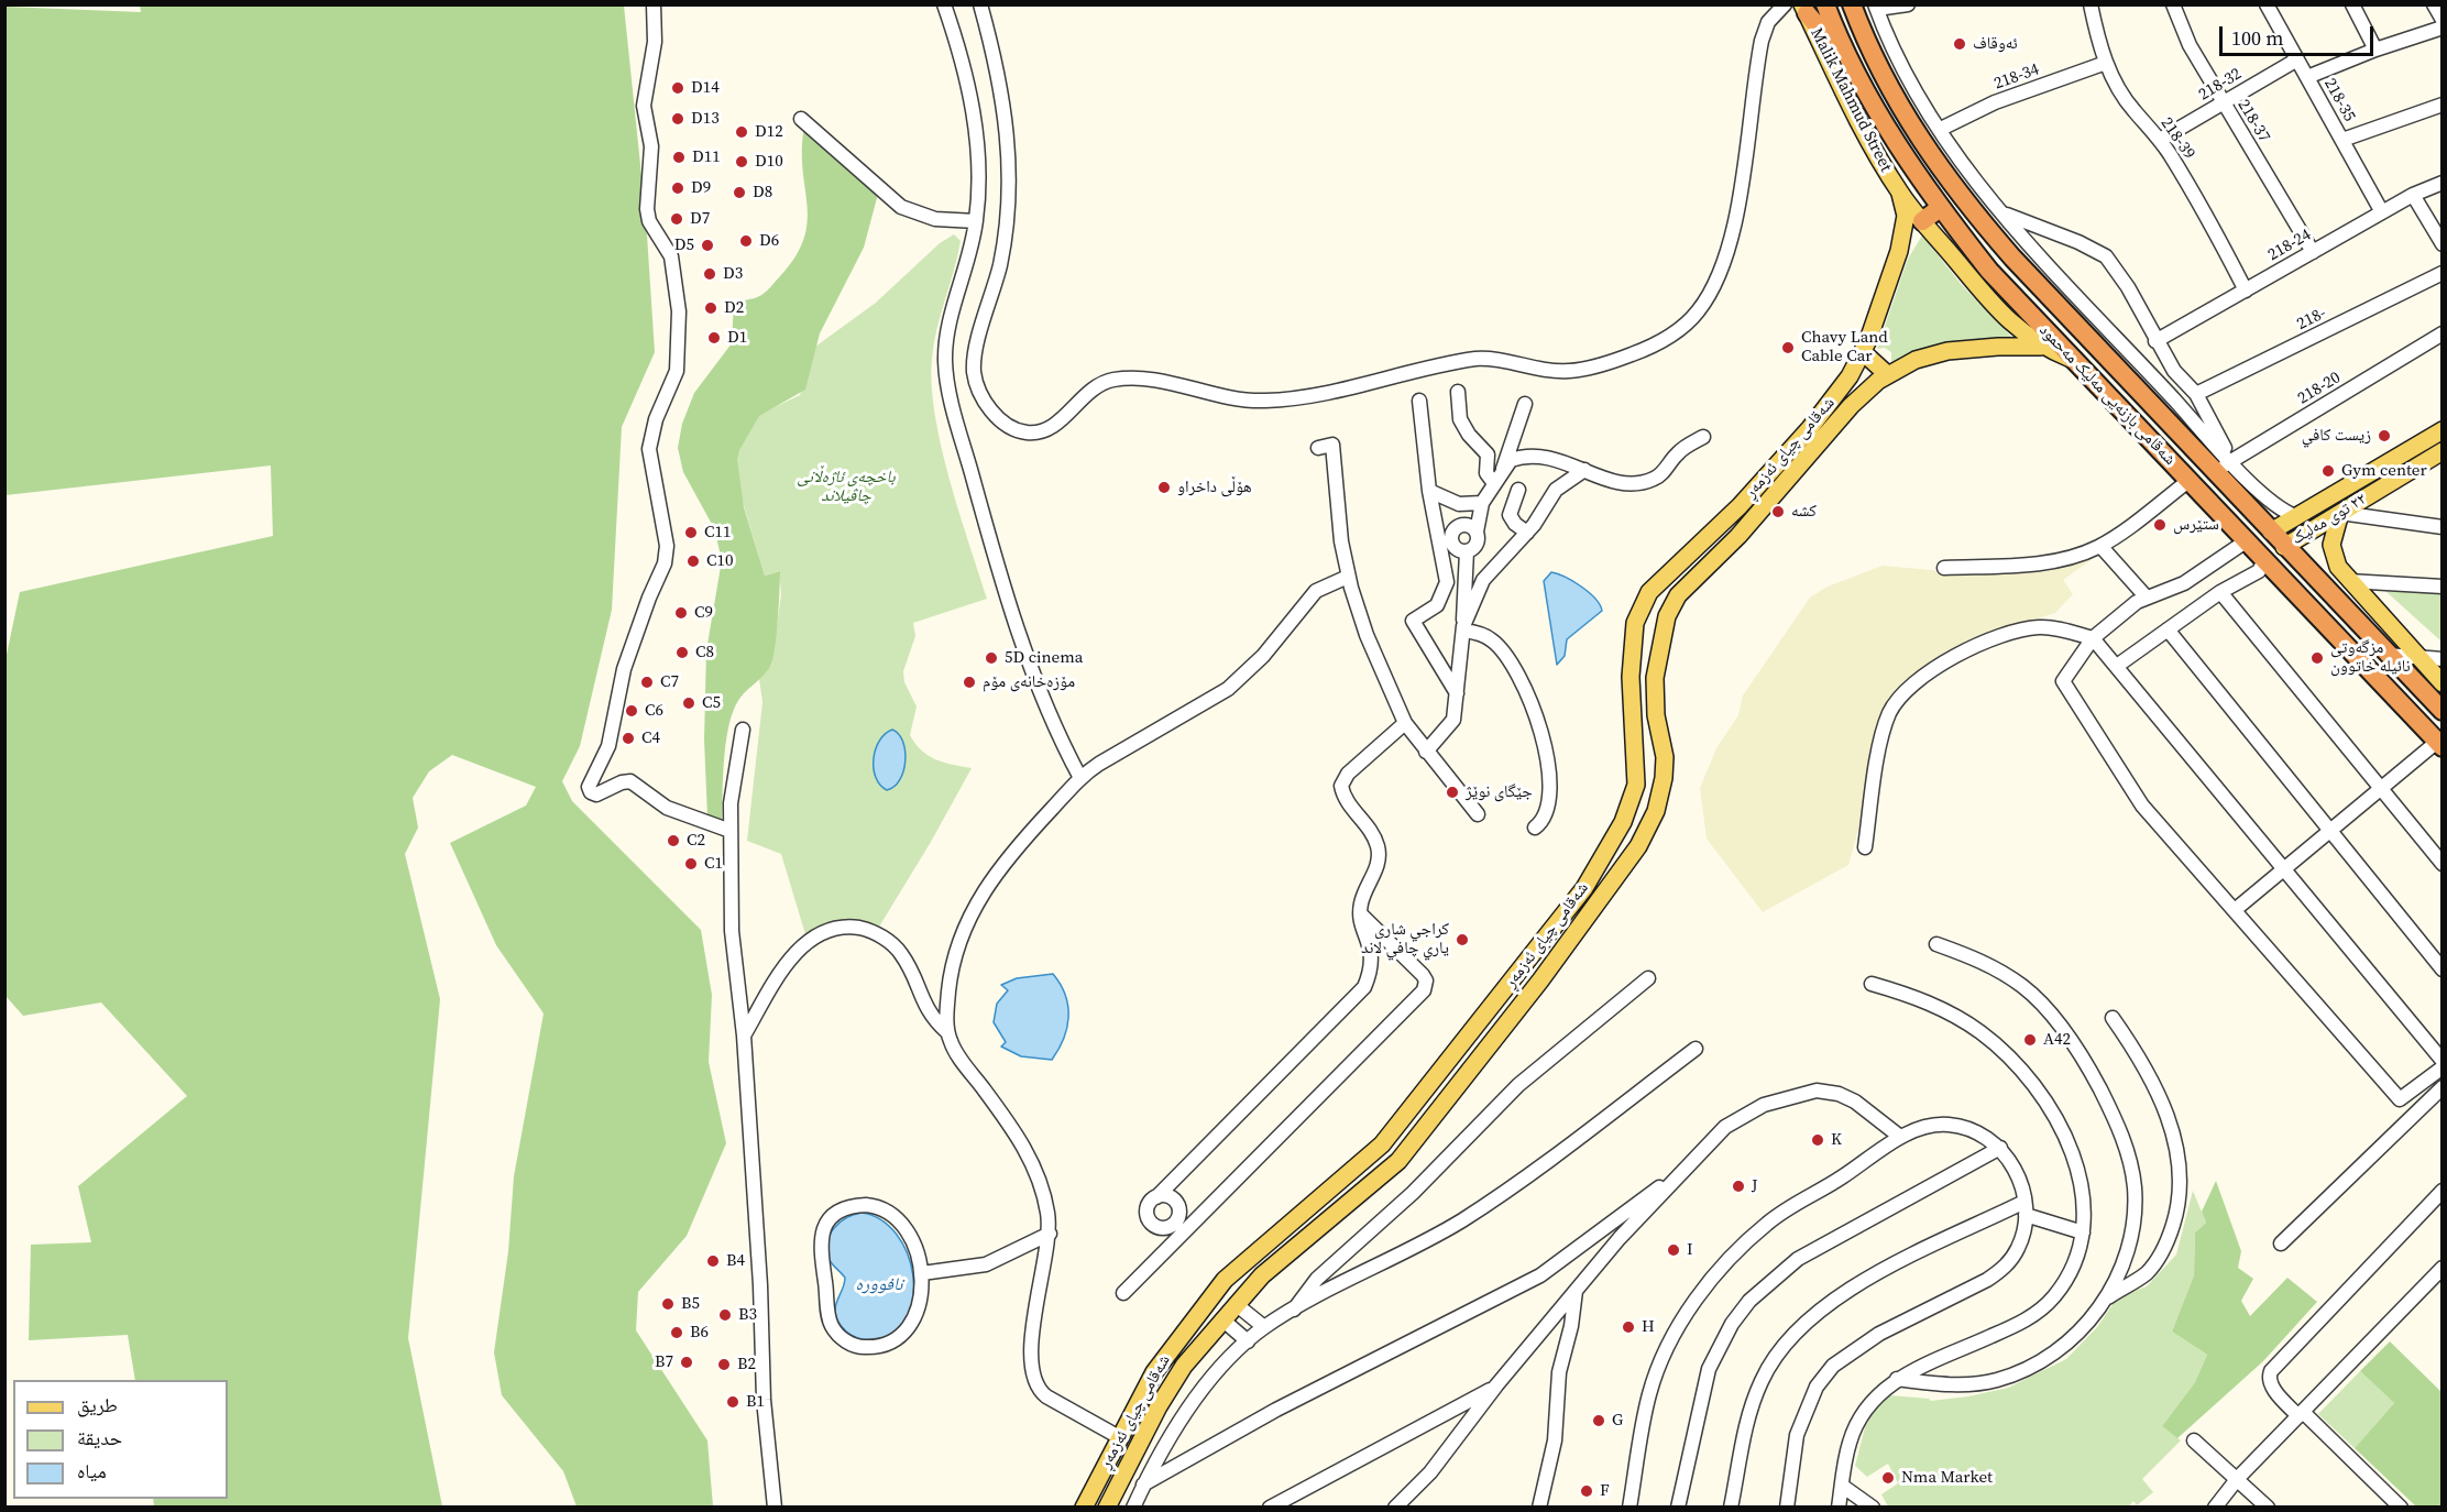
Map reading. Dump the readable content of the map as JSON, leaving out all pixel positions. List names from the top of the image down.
{
  "streets": {
    "highway": ["شەقامی بازنەیی مەلیک مەحمود"],
    "main road": ["Malik Mahmud Street", "شەقامی چیای ئەزمەڕ", "٢٢ توی مەلیک"],
    "street": [
      "218-34",
      "218-32",
      "218-35",
      "218-37",
      "218-39",
      "218-24",
      "218-",
      "218-20"
    ]
  },
  "crossings": [
    ["218-34", "218-39"],
    ["218-32", "218-35"],
    ["218-32", "218-37"],
    ["218-32", "218-39"],
    ["Malik Mahmud Street", "شەقامی چیای ئەزمەڕ"],
    ["218-35", "218-24"],
    ["218-37", "218-24"],
    ["218-39", "218-24"],
    ["218-20", "شەقامی بازنەیی مەلیک مەحمود"],
    ["شەقامی بازنەیی مەلیک مەحمود", "٢٢ توی مەلیک"]
  ],
  "water": ["نافوورە"],
  "parks": ["باخچەی ئاژەڵانی چاڤیلاند"],
  "places": [
    "ئەوقاف",
    "D14",
    "D13",
    "D12",
    "D11",
    "D10",
    "D9",
    "D8",
    "D7",
    "D6",
    "D5",
    "D3",
    "D2",
    "D1",
    "Chavy Land Cable Car",
    "زيست كافي",
    "Gym center",
    "هۆڵی داخراو",
    "كشه",
    "ستێرس",
    "C11",
    "C10",
    "C9",
    "C8",
    "5D cinema",
    "مزگەوتی نائیلە خاتوون",
    "C7",
    "مۆزەخانەی مۆم",
    "C5",
    "C6",
    "C4",
    "جێگای نوێژ",
    "C2",
    "C1",
    "كراجي شاري ياري چافي لاند",
    "A42",
    "K",
    "J",
    "I",
    "B4",
    "B5",
    "B3",
    "H",
    "B6",
    "B7",
    "B2",
    "B1",
    "G",
    "Nma Market",
    "F"
  ],
  "legend": ["طريق", "حديقة", "مياه"],
  "scale_bar": "100 m"
}
